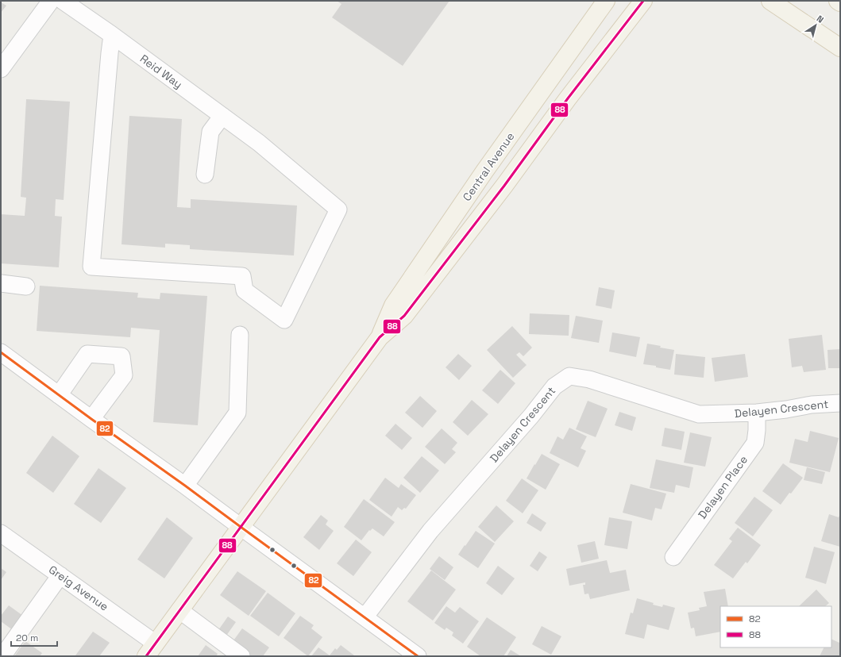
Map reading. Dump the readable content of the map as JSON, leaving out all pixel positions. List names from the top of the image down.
{
  "streets": {
    "main road": ["Central Avenue"],
    "street": [
      "Reid Way",
      "Delayen Crescent",
      "Delayen Place",
      "Greig Avenue"
    ]
  },
  "crossings": [
    ["Central Avenue", "Greig Avenue"],
    ["Delayen Crescent", "Delayen Place"]
  ],
  "lines": ["transit line 88", "transit line 82"],
  "legend": ["82", "88"],
  "scale_bar": "20 m",
  "north": "top right"
}
